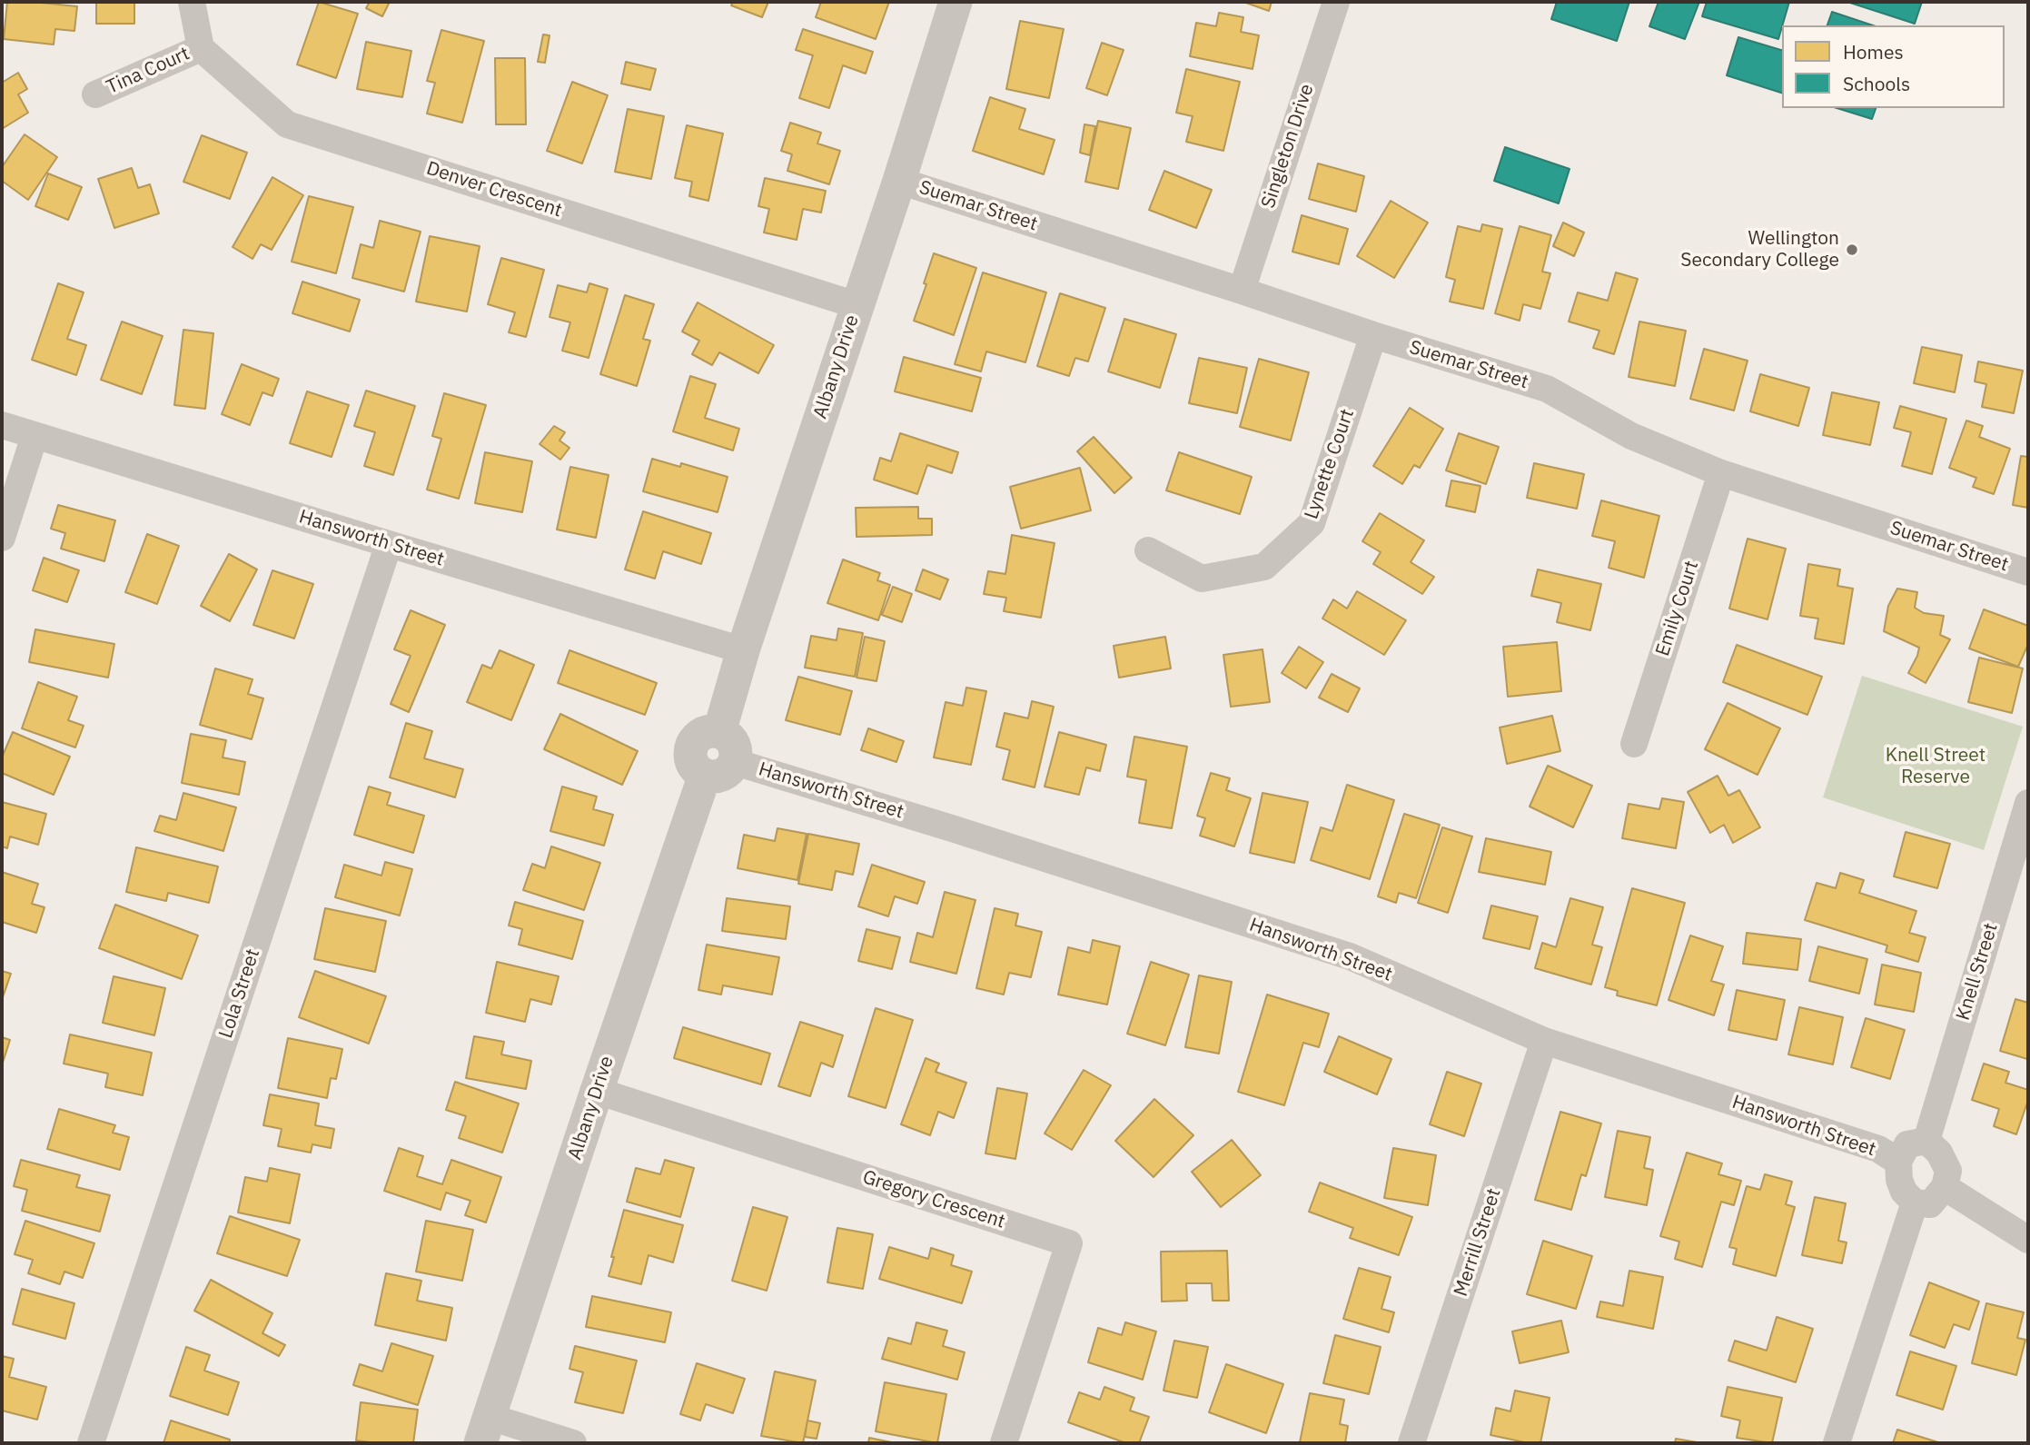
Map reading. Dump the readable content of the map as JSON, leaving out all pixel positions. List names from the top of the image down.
{
  "streets": {
    "street": [
      "Tina Court",
      "Singleton Drive",
      "Denver Crescent",
      "Suemar Street",
      "Albany Drive",
      "Lynette Court",
      "Hansworth Street",
      "Emily Court",
      "Knell Street",
      "Lola Street",
      "Gregory Crescent",
      "Merrill Street"
    ]
  },
  "crossings": [
    ["Tina Court", "Denver Crescent"],
    ["Singleton Drive", "Suemar Street"],
    ["Denver Crescent", "Albany Drive"],
    ["Suemar Street", "Albany Drive"],
    ["Suemar Street", "Lynette Court"],
    ["Suemar Street", "Emily Court"],
    ["Albany Drive", "Hansworth Street"],
    ["Albany Drive", "Gregory Crescent"],
    ["Hansworth Street", "Knell Street"],
    ["Hansworth Street", "Lola Street"],
    ["Hansworth Street", "Merrill Street"]
  ],
  "parks": ["Knell Street Reserve"],
  "places": ["Wellington Secondary College"],
  "legend": ["Homes", "Schools"]
}
